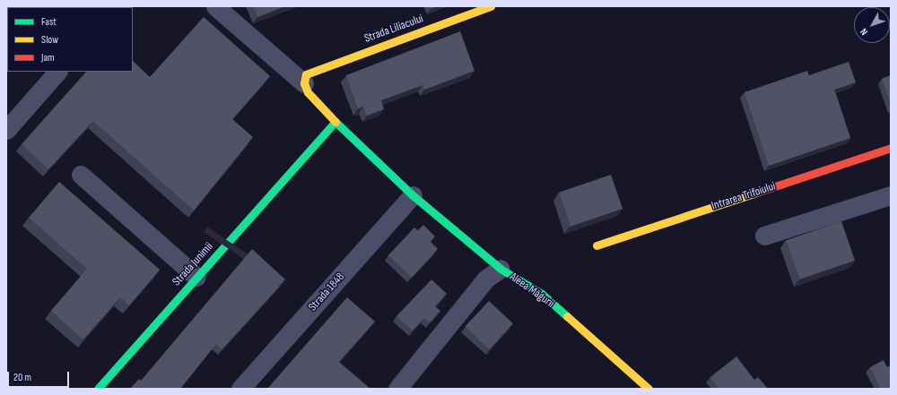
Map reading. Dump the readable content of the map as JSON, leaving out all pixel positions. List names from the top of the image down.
{
  "streets": {
    "street": [
      "Strada Liliacului",
      "Intrarea Trifoiului",
      "Strada Junimii",
      "Aleea Măgurii",
      "Strada 1848"
    ]
  },
  "legend": ["Fast", "Slow", "Jam"],
  "scale_bar": "20 m",
  "north": "bottom left"
}
